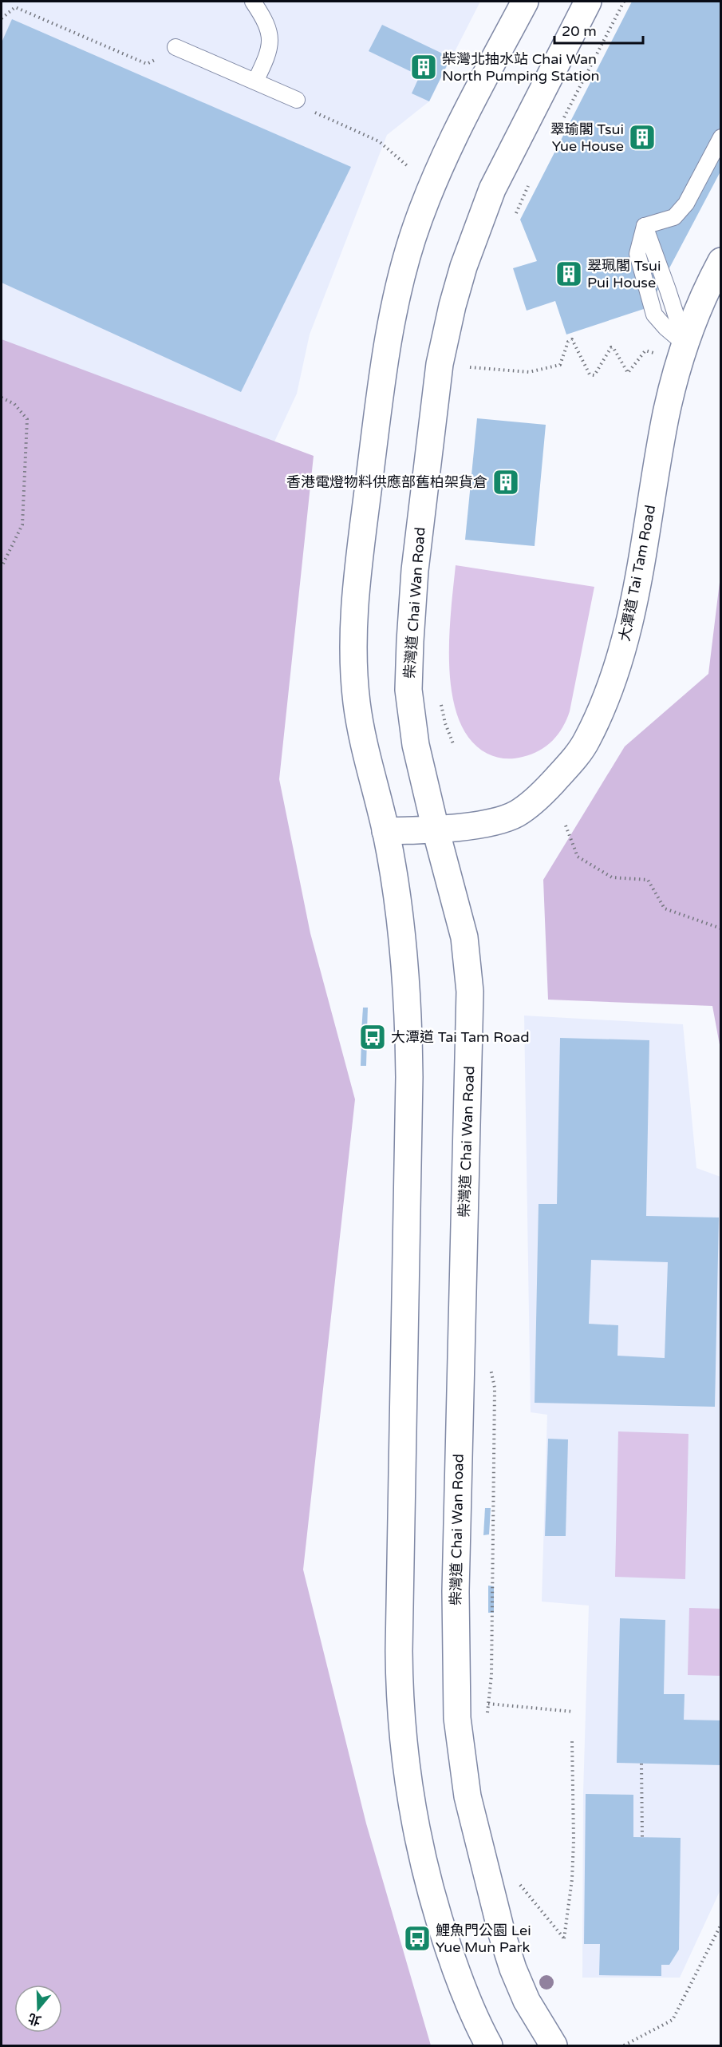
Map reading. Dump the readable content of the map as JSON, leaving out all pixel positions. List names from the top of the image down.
{
  "streets": {
    "main road": ["大潭道 Tai Tam Road", "柴灣道 Chai Wan Road"]
  },
  "crossings": [
    ["大潭道 Tai Tam Road", "柴灣道 Chai Wan Road"]
  ],
  "places": {
    "building": [
      "柴灣北抽水站 Chai Wan North Pumping Station",
      "翠瑜閣 Tsui Yue House",
      "翠珮閣 Tsui Pui House",
      "香港電燈物料供應部舊柏架貨倉"
    ],
    "bus stop": ["大潭道 Tai Tam Road", "鯉魚門公園 Lei Yue Mun Park"]
  },
  "scale_bar": "20 m",
  "north": "bottom"
}
